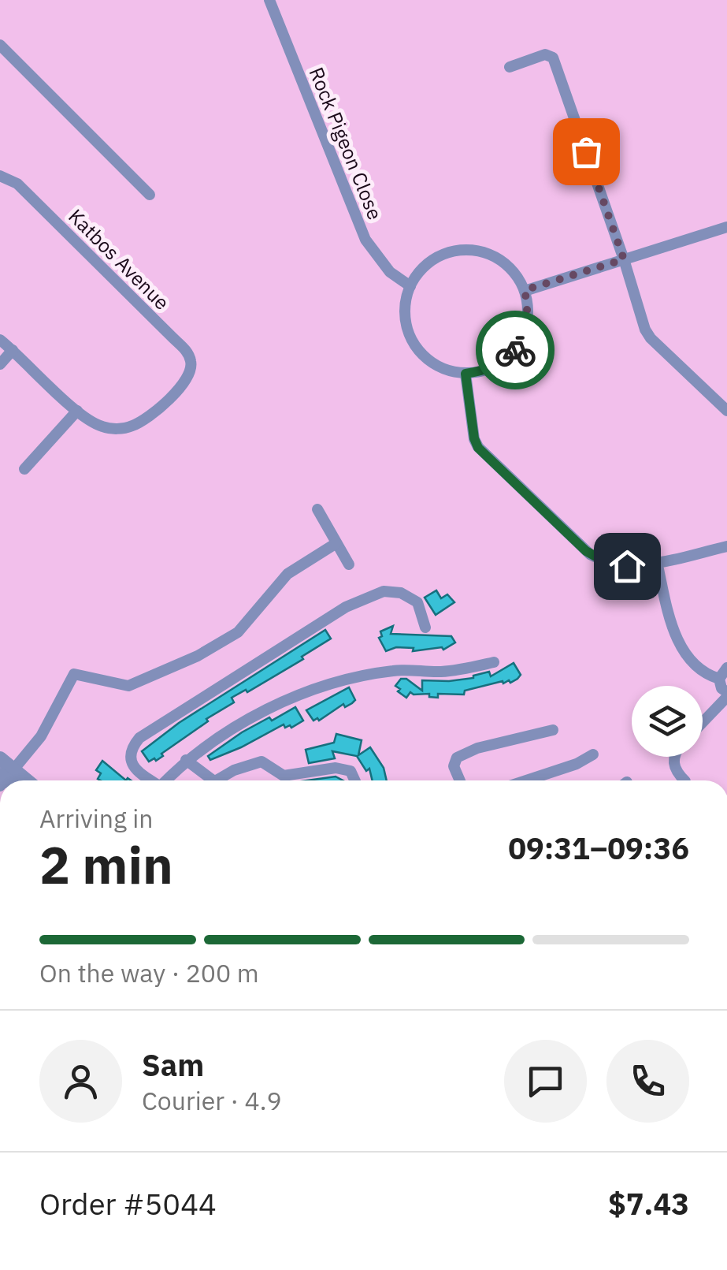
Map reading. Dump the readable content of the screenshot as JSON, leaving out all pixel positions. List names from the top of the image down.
{
  "streets": {
    "street": ["Rock Pigeon Close", "Katbos Avenue"]
  },
  "page": {
    "heading": ["2 min", "Arriving in", "09:31–09:36"],
    "panel": [
      "Sam",
      "Courier · 4.9",
      "Order #5044",
      "$7.43"
    ],
    "bar": "On the way · 200 m"
  }
}
